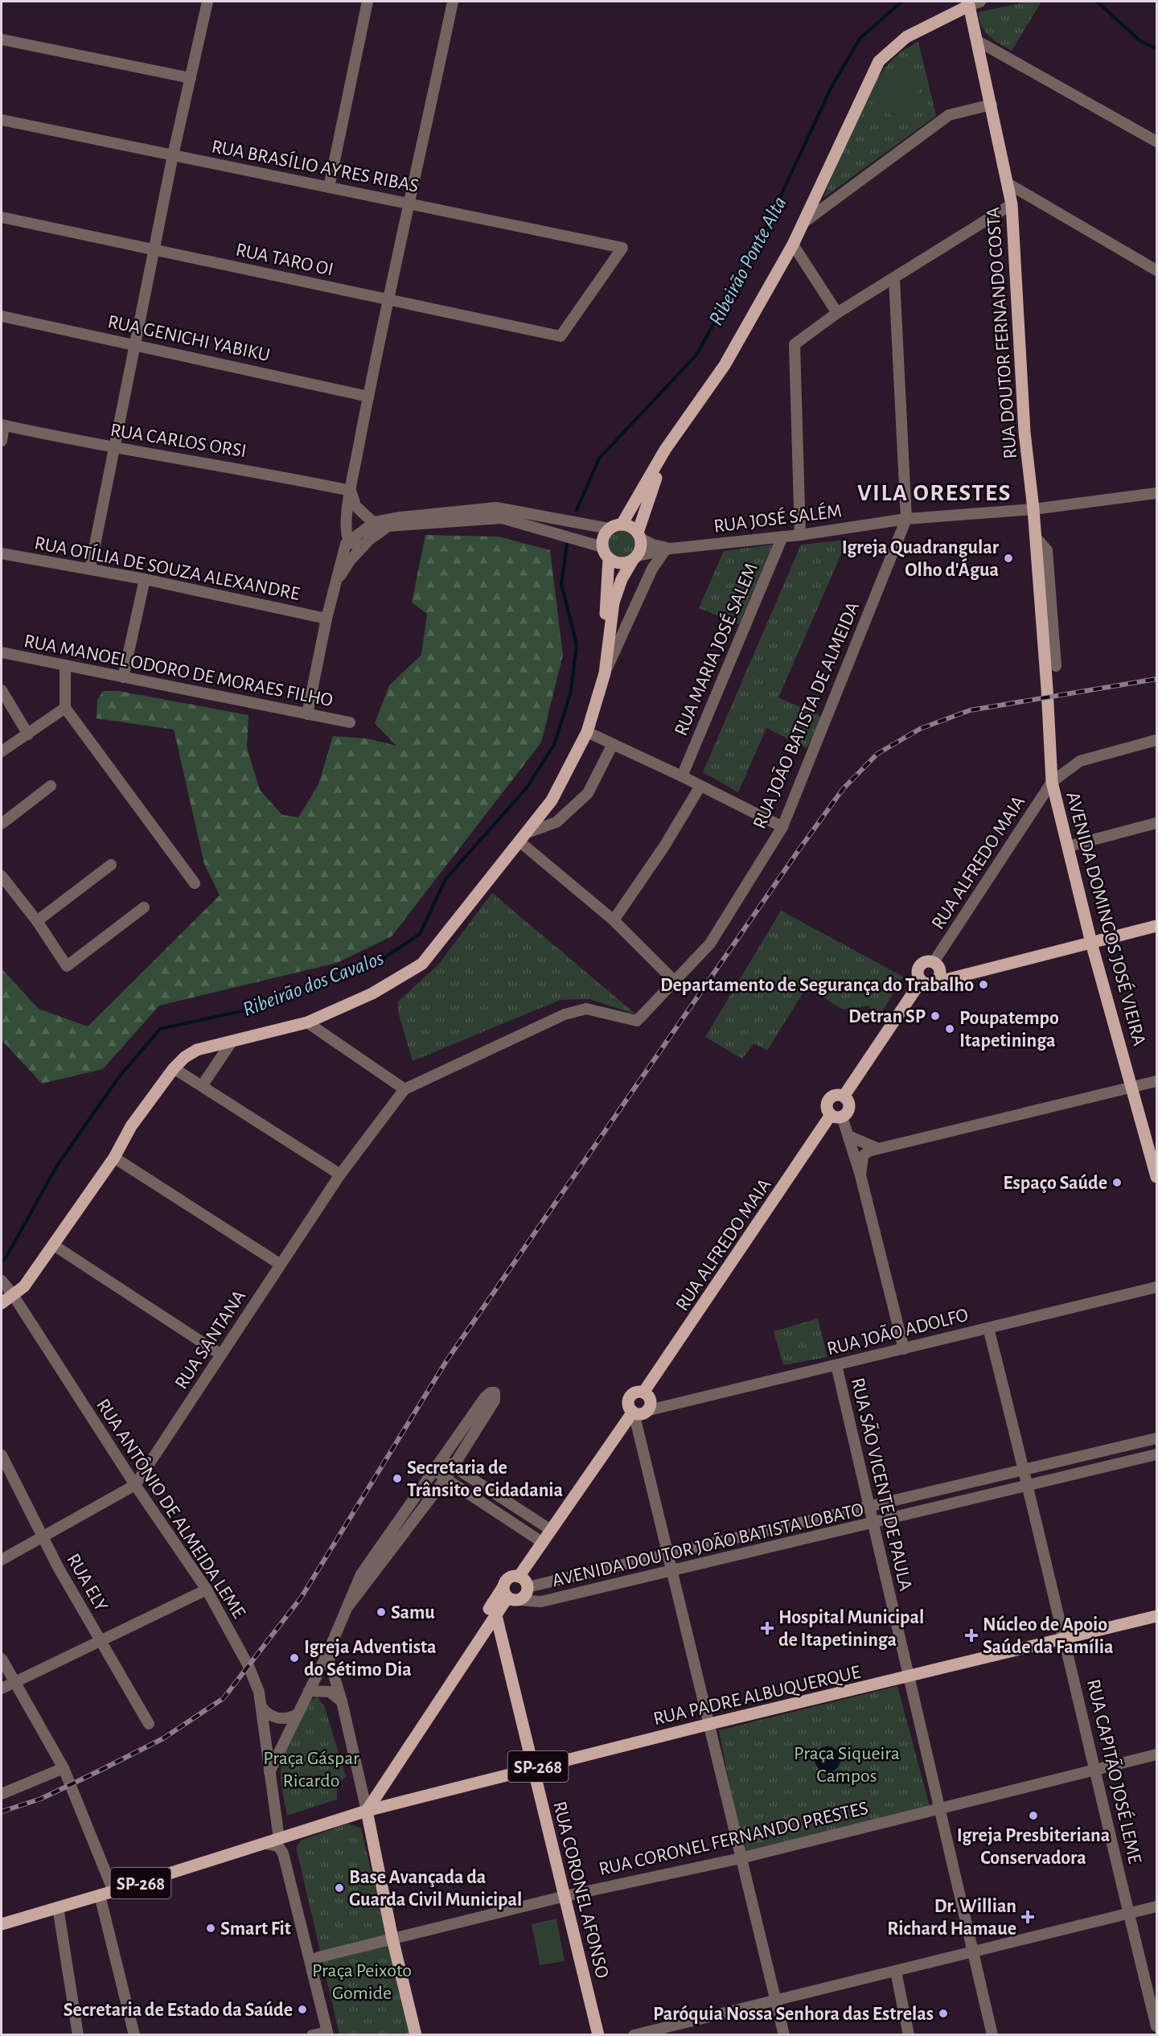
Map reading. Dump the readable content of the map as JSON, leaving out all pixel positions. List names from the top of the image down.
{
  "streets": {
    "main road": [
      "RUA DOUTOR FERNANDO COSTA",
      "RUA ALFREDO MAIA",
      "AVENIDA DOMINGOS JOSÉ VIEIRA",
      "RUA PADRE ALBUQUERQUE",
      "SP-268",
      "RUA CORONEL AFONSO"
    ],
    "street": [
      "RUA BRASÍLIO AYRES RIBAS",
      "RUA TARO OI",
      "RUA GENICHI YABIKU",
      "RUA CARLOS ORSI",
      "RUA JOSÉ SALÉM",
      "RUA OTÍLIA DE SOUZA ALEXANDRE",
      "RUA MARIA JOSÉ SALEM",
      "RUA MANOEL ODORO DE MORAES FILHO",
      "RUA JOÃO BATISTA DE ALMEIDA",
      "RUA JOÃO ADOLFO",
      "RUA SANTANA",
      "RUA SÃO VICENTE DE PAULA",
      "RUA ANTÔNIO DE ALMEIDA LEME",
      "AVENIDA DOUTOR JOÃO BATISTA LOBATO",
      "RUA ELY",
      "RUA CAPITÃO JOSÉ LEME",
      "RUA CORONEL FERNANDO PRESTES"
    ]
  },
  "crossings": [
    ["RUA BRASÍLIO AYRES RIBAS", "RUA TARO OI"],
    ["RUA DOUTOR FERNANDO COSTA", "RUA JOSÉ SALÉM"],
    ["RUA DOUTOR FERNANDO COSTA", "RUA ALFREDO MAIA"],
    ["RUA DOUTOR FERNANDO COSTA", "AVENIDA DOMINGOS JOSÉ VIEIRA"],
    ["RUA JOSÉ SALÉM", "RUA MARIA JOSÉ SALEM"],
    ["RUA JOSÉ SALÉM", "RUA JOÃO BATISTA DE ALMEIDA"],
    ["RUA JOÃO BATISTA DE ALMEIDA", "RUA SANTANA"],
    ["RUA ALFREDO MAIA", "AVENIDA DOMINGOS JOSÉ VIEIRA"],
    ["RUA ALFREDO MAIA", "RUA JOÃO ADOLFO"],
    ["RUA JOÃO ADOLFO", "RUA SÃO VICENTE DE PAULA"],
    ["RUA JOÃO ADOLFO", "RUA CAPITÃO JOSÉ LEME"],
    ["RUA SANTANA", "RUA ANTÔNIO DE ALMEIDA LEME"],
    ["RUA SANTANA", "RUA ELY"],
    ["RUA SÃO VICENTE DE PAULA", "AVENIDA DOUTOR JOÃO BATISTA LOBATO"],
    ["RUA SÃO VICENTE DE PAULA", "RUA PADRE ALBUQUERQUE"],
    ["RUA SÃO VICENTE DE PAULA", "RUA CORONEL FERNANDO PRESTES"],
    ["RUA ANTÔNIO DE ALMEIDA LEME", "SP-268"],
    ["AVENIDA DOUTOR JOÃO BATISTA LOBATO", "RUA CAPITÃO JOSÉ LEME"],
    ["RUA PADRE ALBUQUERQUE", "SP-268"],
    ["RUA PADRE ALBUQUERQUE", "RUA CAPITÃO JOSÉ LEME"],
    ["RUA PADRE ALBUQUERQUE", "RUA CORONEL AFONSO"],
    ["RUA CAPITÃO JOSÉ LEME", "RUA CORONEL FERNANDO PRESTES"],
    ["RUA CORONEL FERNANDO PRESTES", "RUA CORONEL AFONSO"]
  ],
  "districts": ["VILA ORESTES"],
  "water": ["Ribeirão Ponte Alta", "Ribeirão dos Cavalos"],
  "parks": ["Praça Siqueira Campos", "Praça Gáspar Ricardo", "Praça Peixoto Gomide"],
  "places": {
    "other": [
      "Igreja Quadrangular Olho d'Água",
      "Departamento de Segurança do Trabalho",
      "Detran SP",
      "Poupatempo Itapetininga",
      "Espaço Saúde",
      "Secretaria de Trânsito e Cidadania",
      "Samu",
      "Igreja Adventista do Sétimo Dia",
      "Igreja Presbiteriana Conservadora",
      "Base Avançada da Guarda Civil Municipal",
      "Smart Fit",
      "Secretaria de Estado da Saúde",
      "Paróquia Nossa Senhora das Estrelas"
    ],
    "health": ["Hospital Municipal de Itapetininga", "Núcleo de Apoio Saúde da Família", "Dr. Willian Richard Hamaue"]
  }
}
